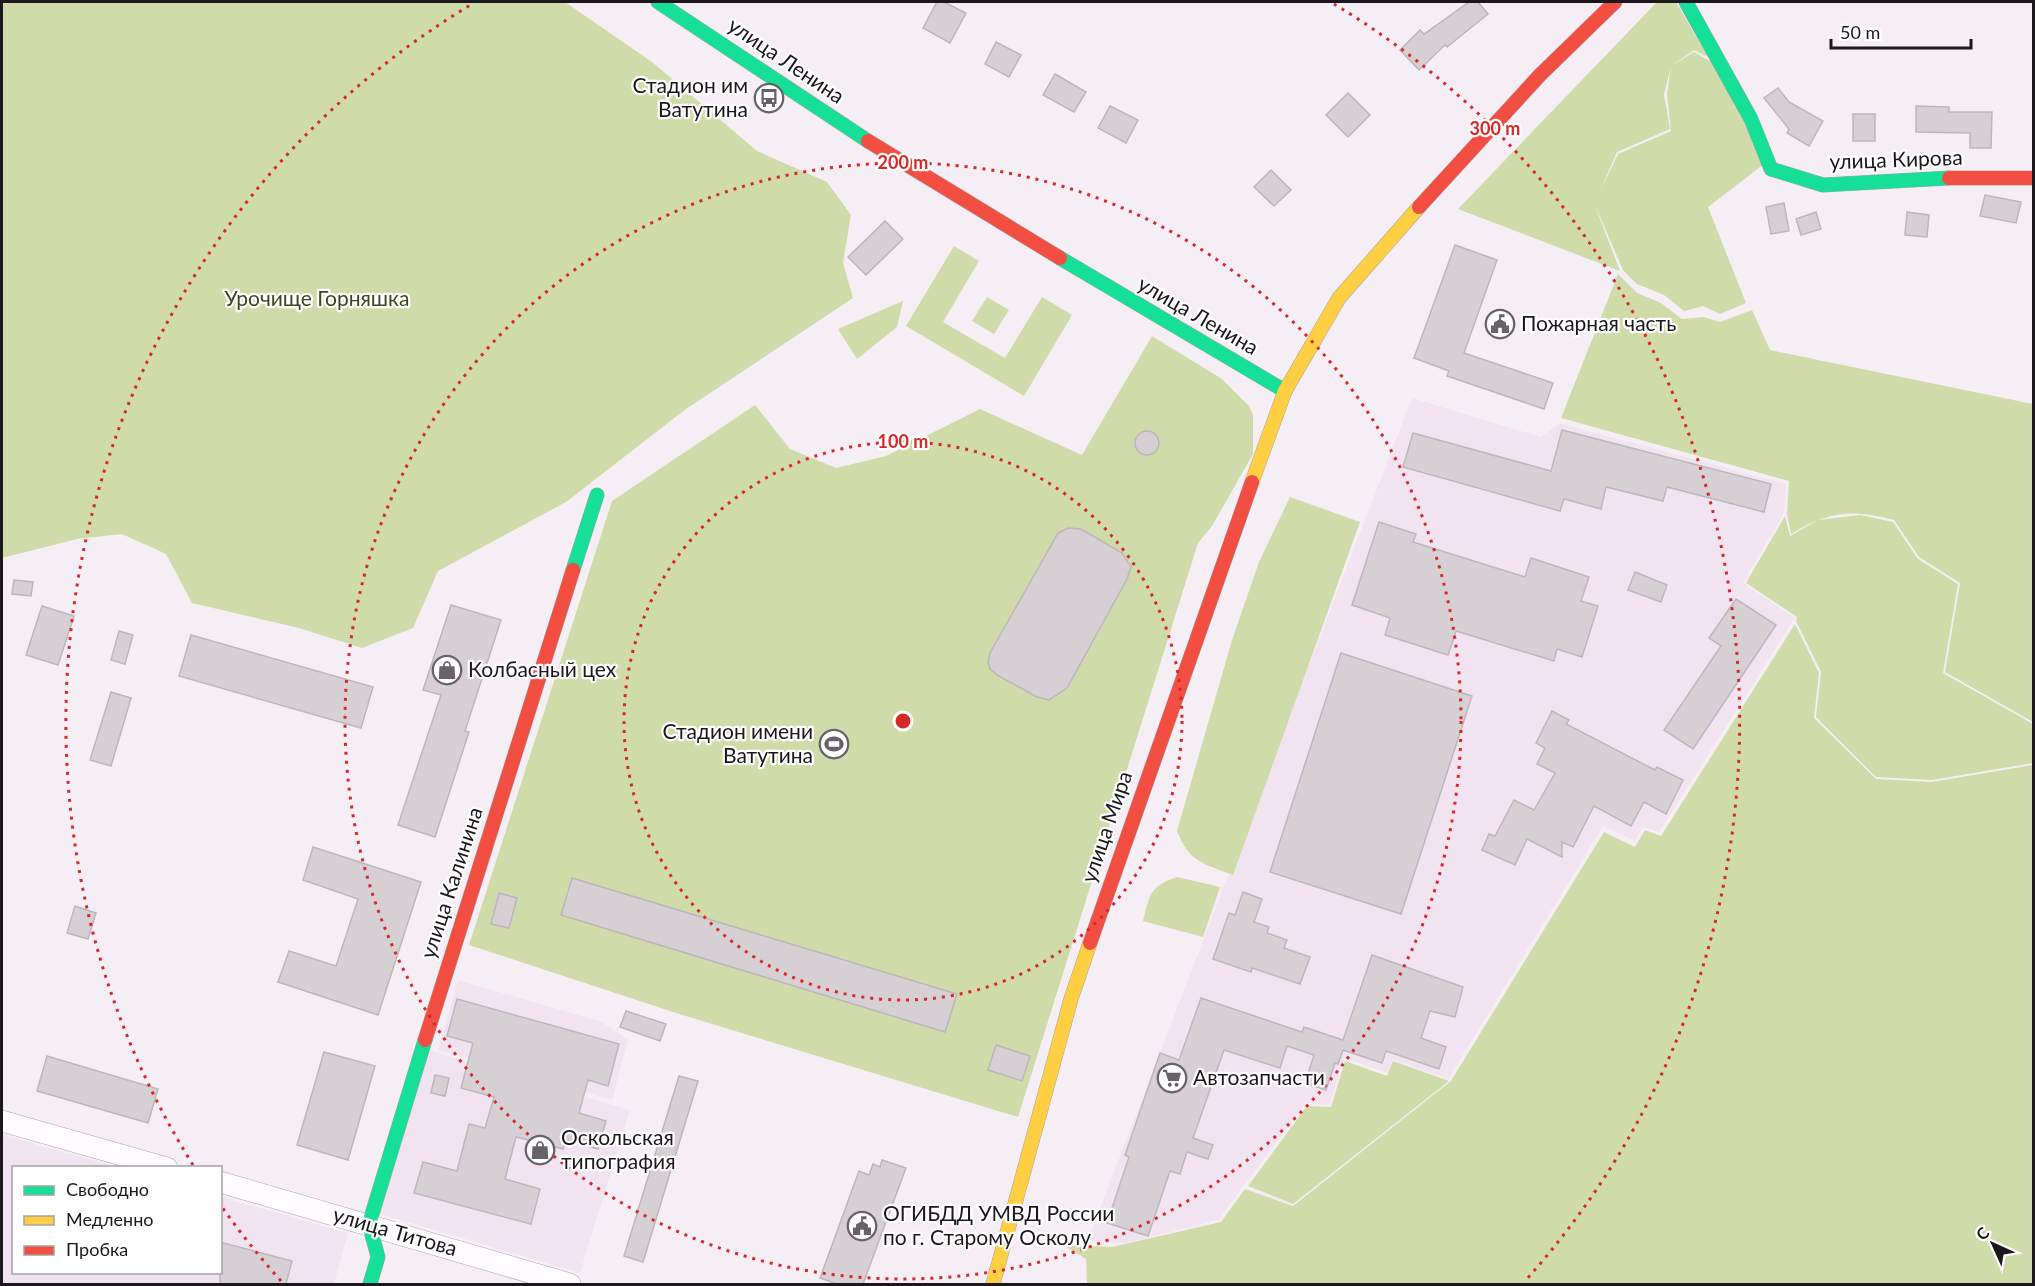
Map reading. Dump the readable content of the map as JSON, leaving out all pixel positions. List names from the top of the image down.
{
  "streets": {
    "main road": [
      "улица Ленина",
      "улица Кирова",
      "улица Мира",
      "улица Калинина"
    ],
    "street": ["улица Титова"]
  },
  "crossings": [
    ["улица Ленина", "улица Мира"],
    ["улица Калинина", "улица Титова"]
  ],
  "parks": ["Урочище Горняшка"],
  "places": {
    "bus stop": ["Стадион им Ватутина"],
    "public building": ["Пожарная часть", "ОГИБДД УМВД России по г. Старому Осколу"],
    "shop": ["Колбасный цех", "Оскольская типография"],
    "sports": ["Стадион имени Ватутина"],
    "supermarket": ["Автозапчасти"]
  },
  "legend": ["Свободно", "Медленно", "Пробка"],
  "scale_bar": "50 m",
  "north": "top left",
  "rings": ["300 m", "200 m", "100 m"]
}
